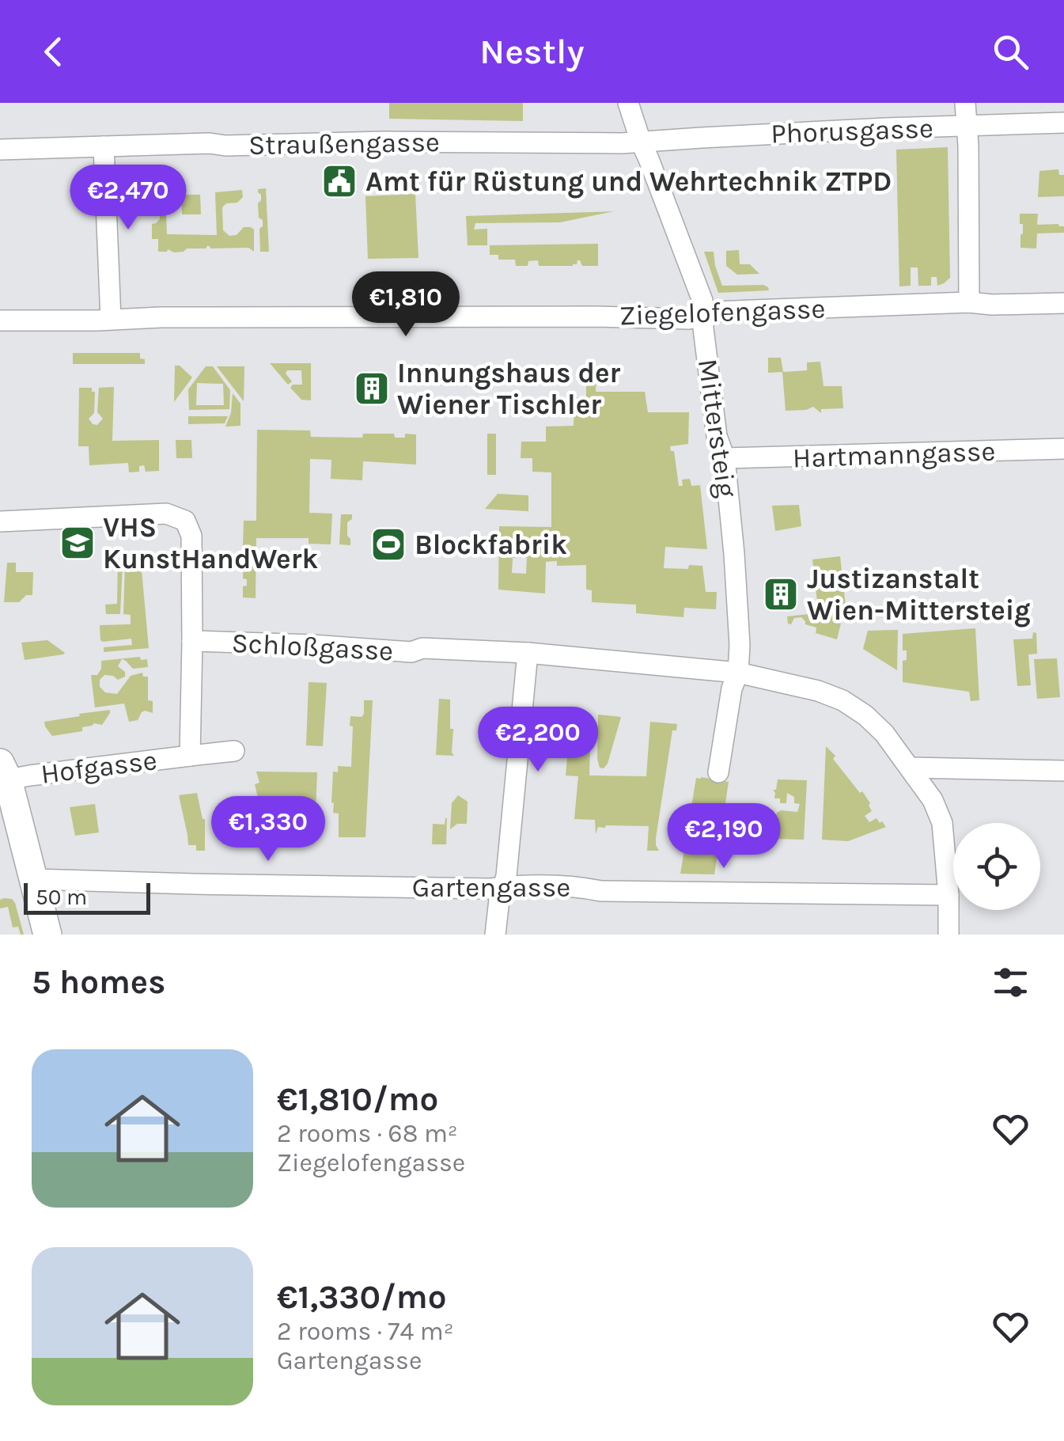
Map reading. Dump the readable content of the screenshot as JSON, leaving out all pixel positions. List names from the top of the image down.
{
  "streets": {
    "street": [
      "Phorusgasse",
      "Straußengasse",
      "Ziegelofengasse",
      "Mittersteig",
      "Hartmanngasse",
      "Schloßgasse",
      "Hofgasse",
      "Gartengasse"
    ]
  },
  "crossings": [
    ["Phorusgasse", "Straußengasse"],
    ["Phorusgasse", "Mittersteig"],
    ["Straußengasse", "Mittersteig"],
    ["Ziegelofengasse", "Mittersteig"],
    ["Mittersteig", "Hartmanngasse"],
    ["Mittersteig", "Schloßgasse"],
    ["Schloßgasse", "Hofgasse"],
    ["Schloßgasse", "Gartengasse"]
  ],
  "places": {
    "public building": ["Amt für Rüstung und Wehrtechnik ZTPD"],
    "building": ["Innungshaus der Wiener Tischler", "Justizanstalt Wien-Mittersteig"],
    "school or university": ["VHS KunstHandWerk"],
    "sports": ["Blockfabrik"]
  },
  "scale_bar": "50 m",
  "page": {
    "header": "Nestly",
    "price": [
      "€2,470",
      "€1,810",
      "€2,200",
      "€1,330",
      "€2,190"
    ],
    "scale": "50 m",
    "heading": "5 homes",
    "list": [
      {
        "name": "€1,810/mo",
        "note": "2 rooms · 68 m² · Ziegelofengasse"
      },
      {
        "name": "€1,330/mo",
        "note": "2 rooms · 74 m² · Gartengasse"
      }
    ]
  }
}
